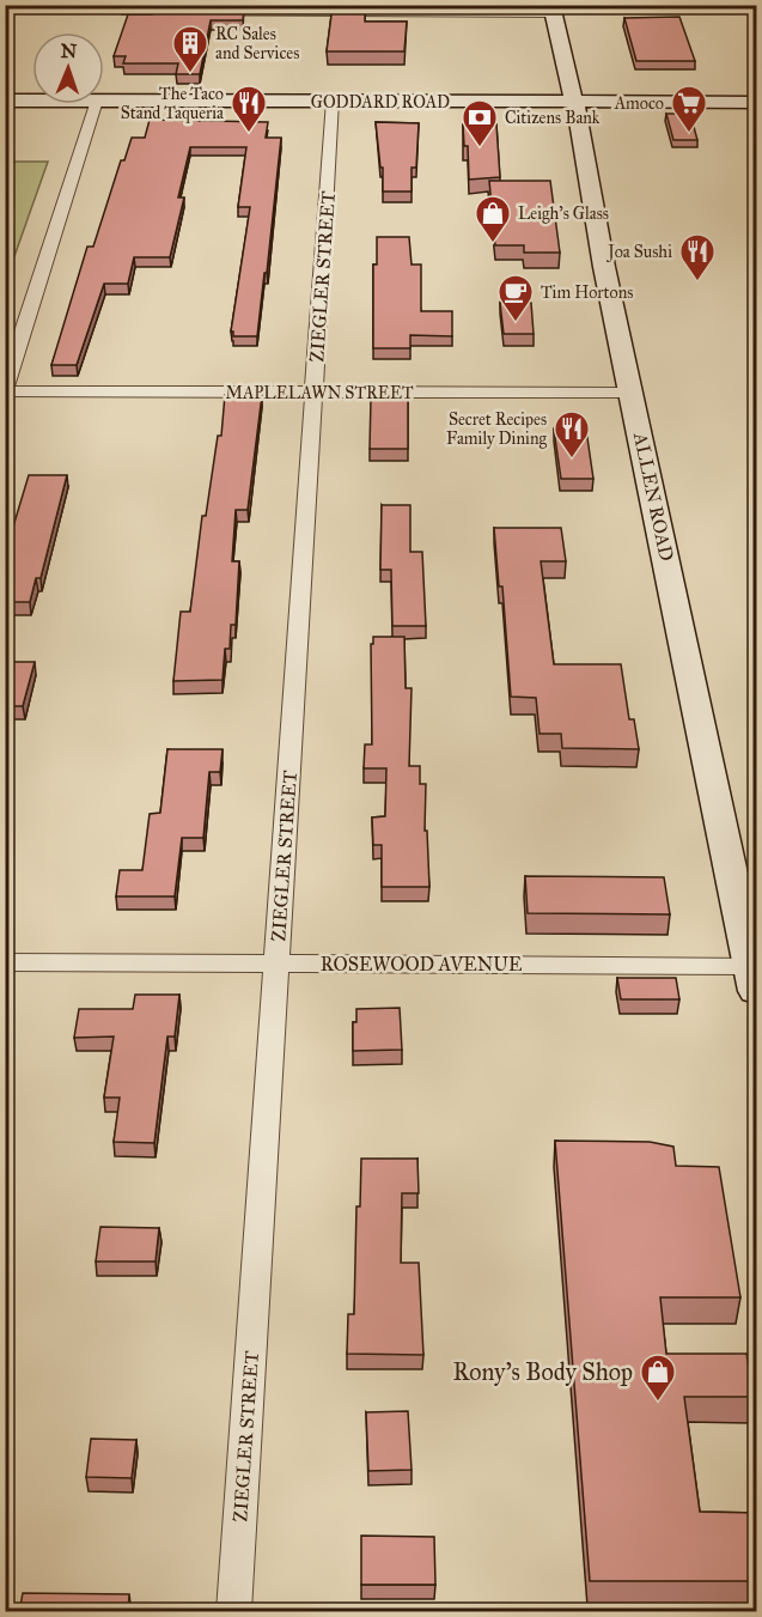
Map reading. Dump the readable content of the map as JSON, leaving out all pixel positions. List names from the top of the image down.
{
  "streets": {
    "main road": ["GODDARD ROAD", "ALLEN ROAD"],
    "street": ["ZIEGLER STREET", "MAPLELAWN STREET", "ROSEWOOD AVENUE"]
  },
  "crossings": [
    ["GODDARD ROAD", "ZIEGLER STREET"],
    ["GODDARD ROAD", "ALLEN ROAD"],
    ["ZIEGLER STREET", "MAPLELAWN STREET"],
    ["ZIEGLER STREET", "ROSEWOOD AVENUE"],
    ["MAPLELAWN STREET", "ALLEN ROAD"],
    ["ALLEN ROAD", "ROSEWOOD AVENUE"]
  ],
  "places": {
    "building": ["RC Sales and Services"],
    "restaurant": ["The Taco Stand Taqueria", "Joa Sushi", "Secret Recipes Family Dining"],
    "supermarket": ["Amoco"],
    "bank": ["Citizens Bank"],
    "shop": ["Leigh's Glass", "Rony's Body Shop"],
    "cafe": ["Tim Hortons"]
  },
  "north": "top"
}
